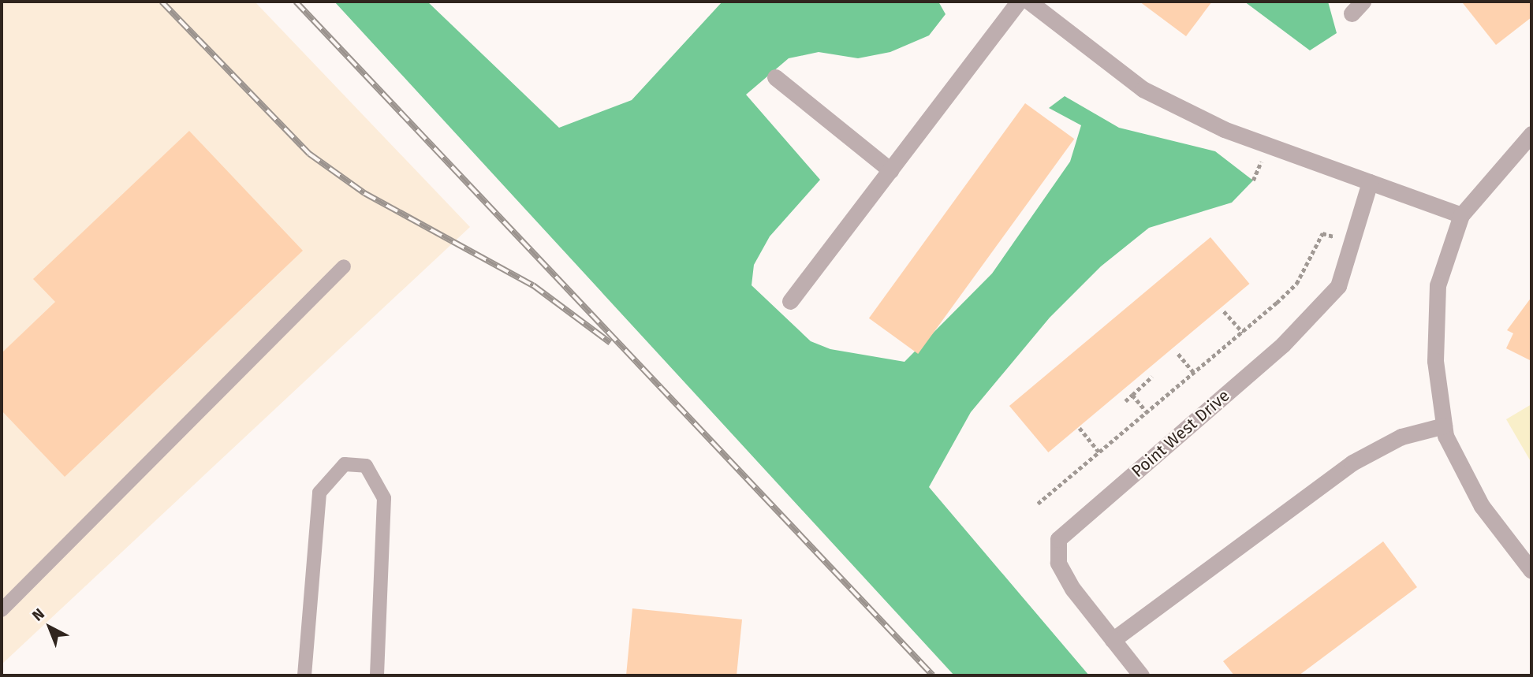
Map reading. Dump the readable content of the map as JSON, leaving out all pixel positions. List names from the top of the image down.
{
  "streets": {
    "street": ["Point West Drive"]
  },
  "north": "top left"
}
